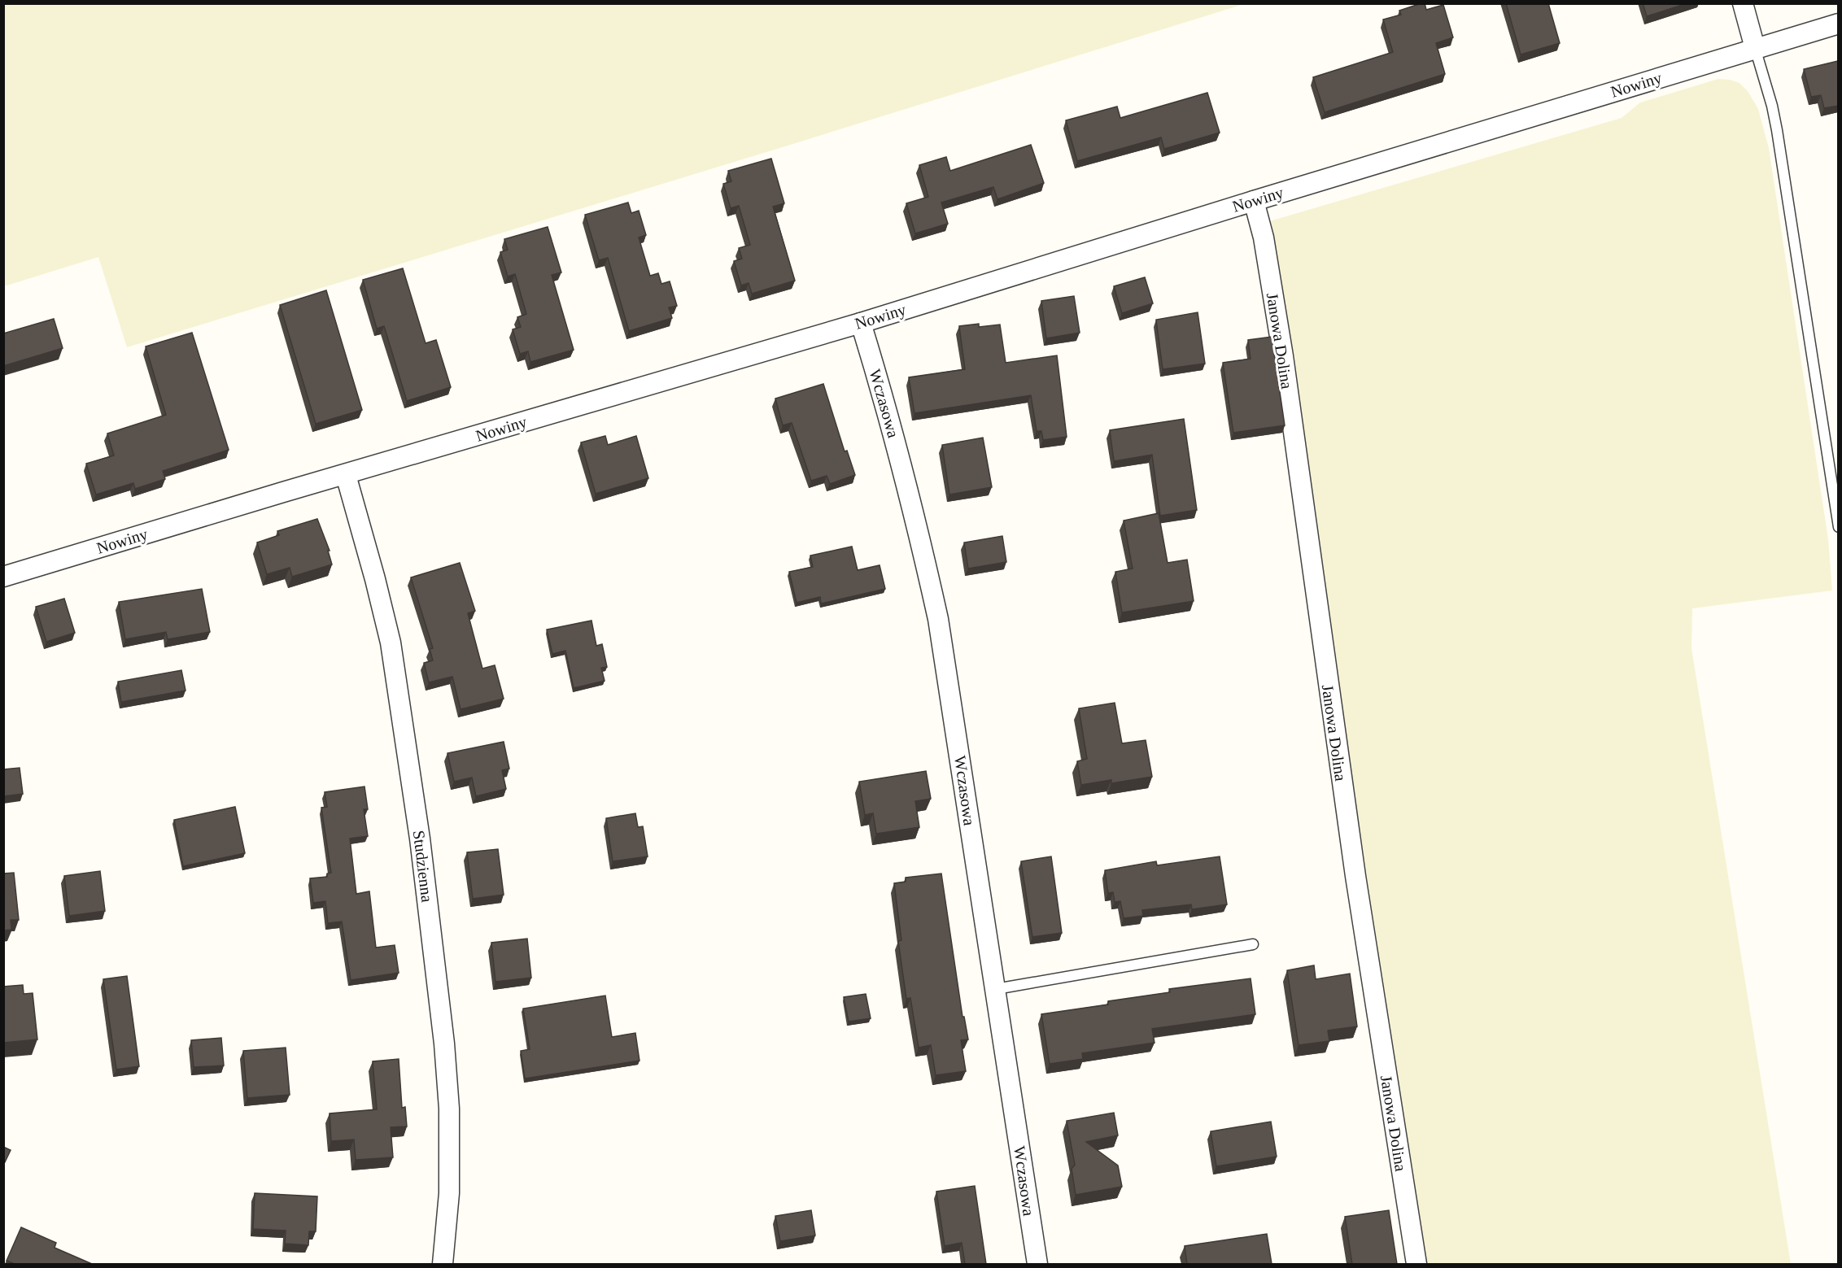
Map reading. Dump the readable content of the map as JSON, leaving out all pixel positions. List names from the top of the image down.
{
  "streets": {
    "street": [
      "Nowiny",
      "Janowa Dolina",
      "Wczasowa",
      "Studzienna"
    ]
  },
  "crossings": [
    ["Nowiny", "Janowa Dolina"],
    ["Nowiny", "Wczasowa"],
    ["Nowiny", "Studzienna"]
  ]
}
